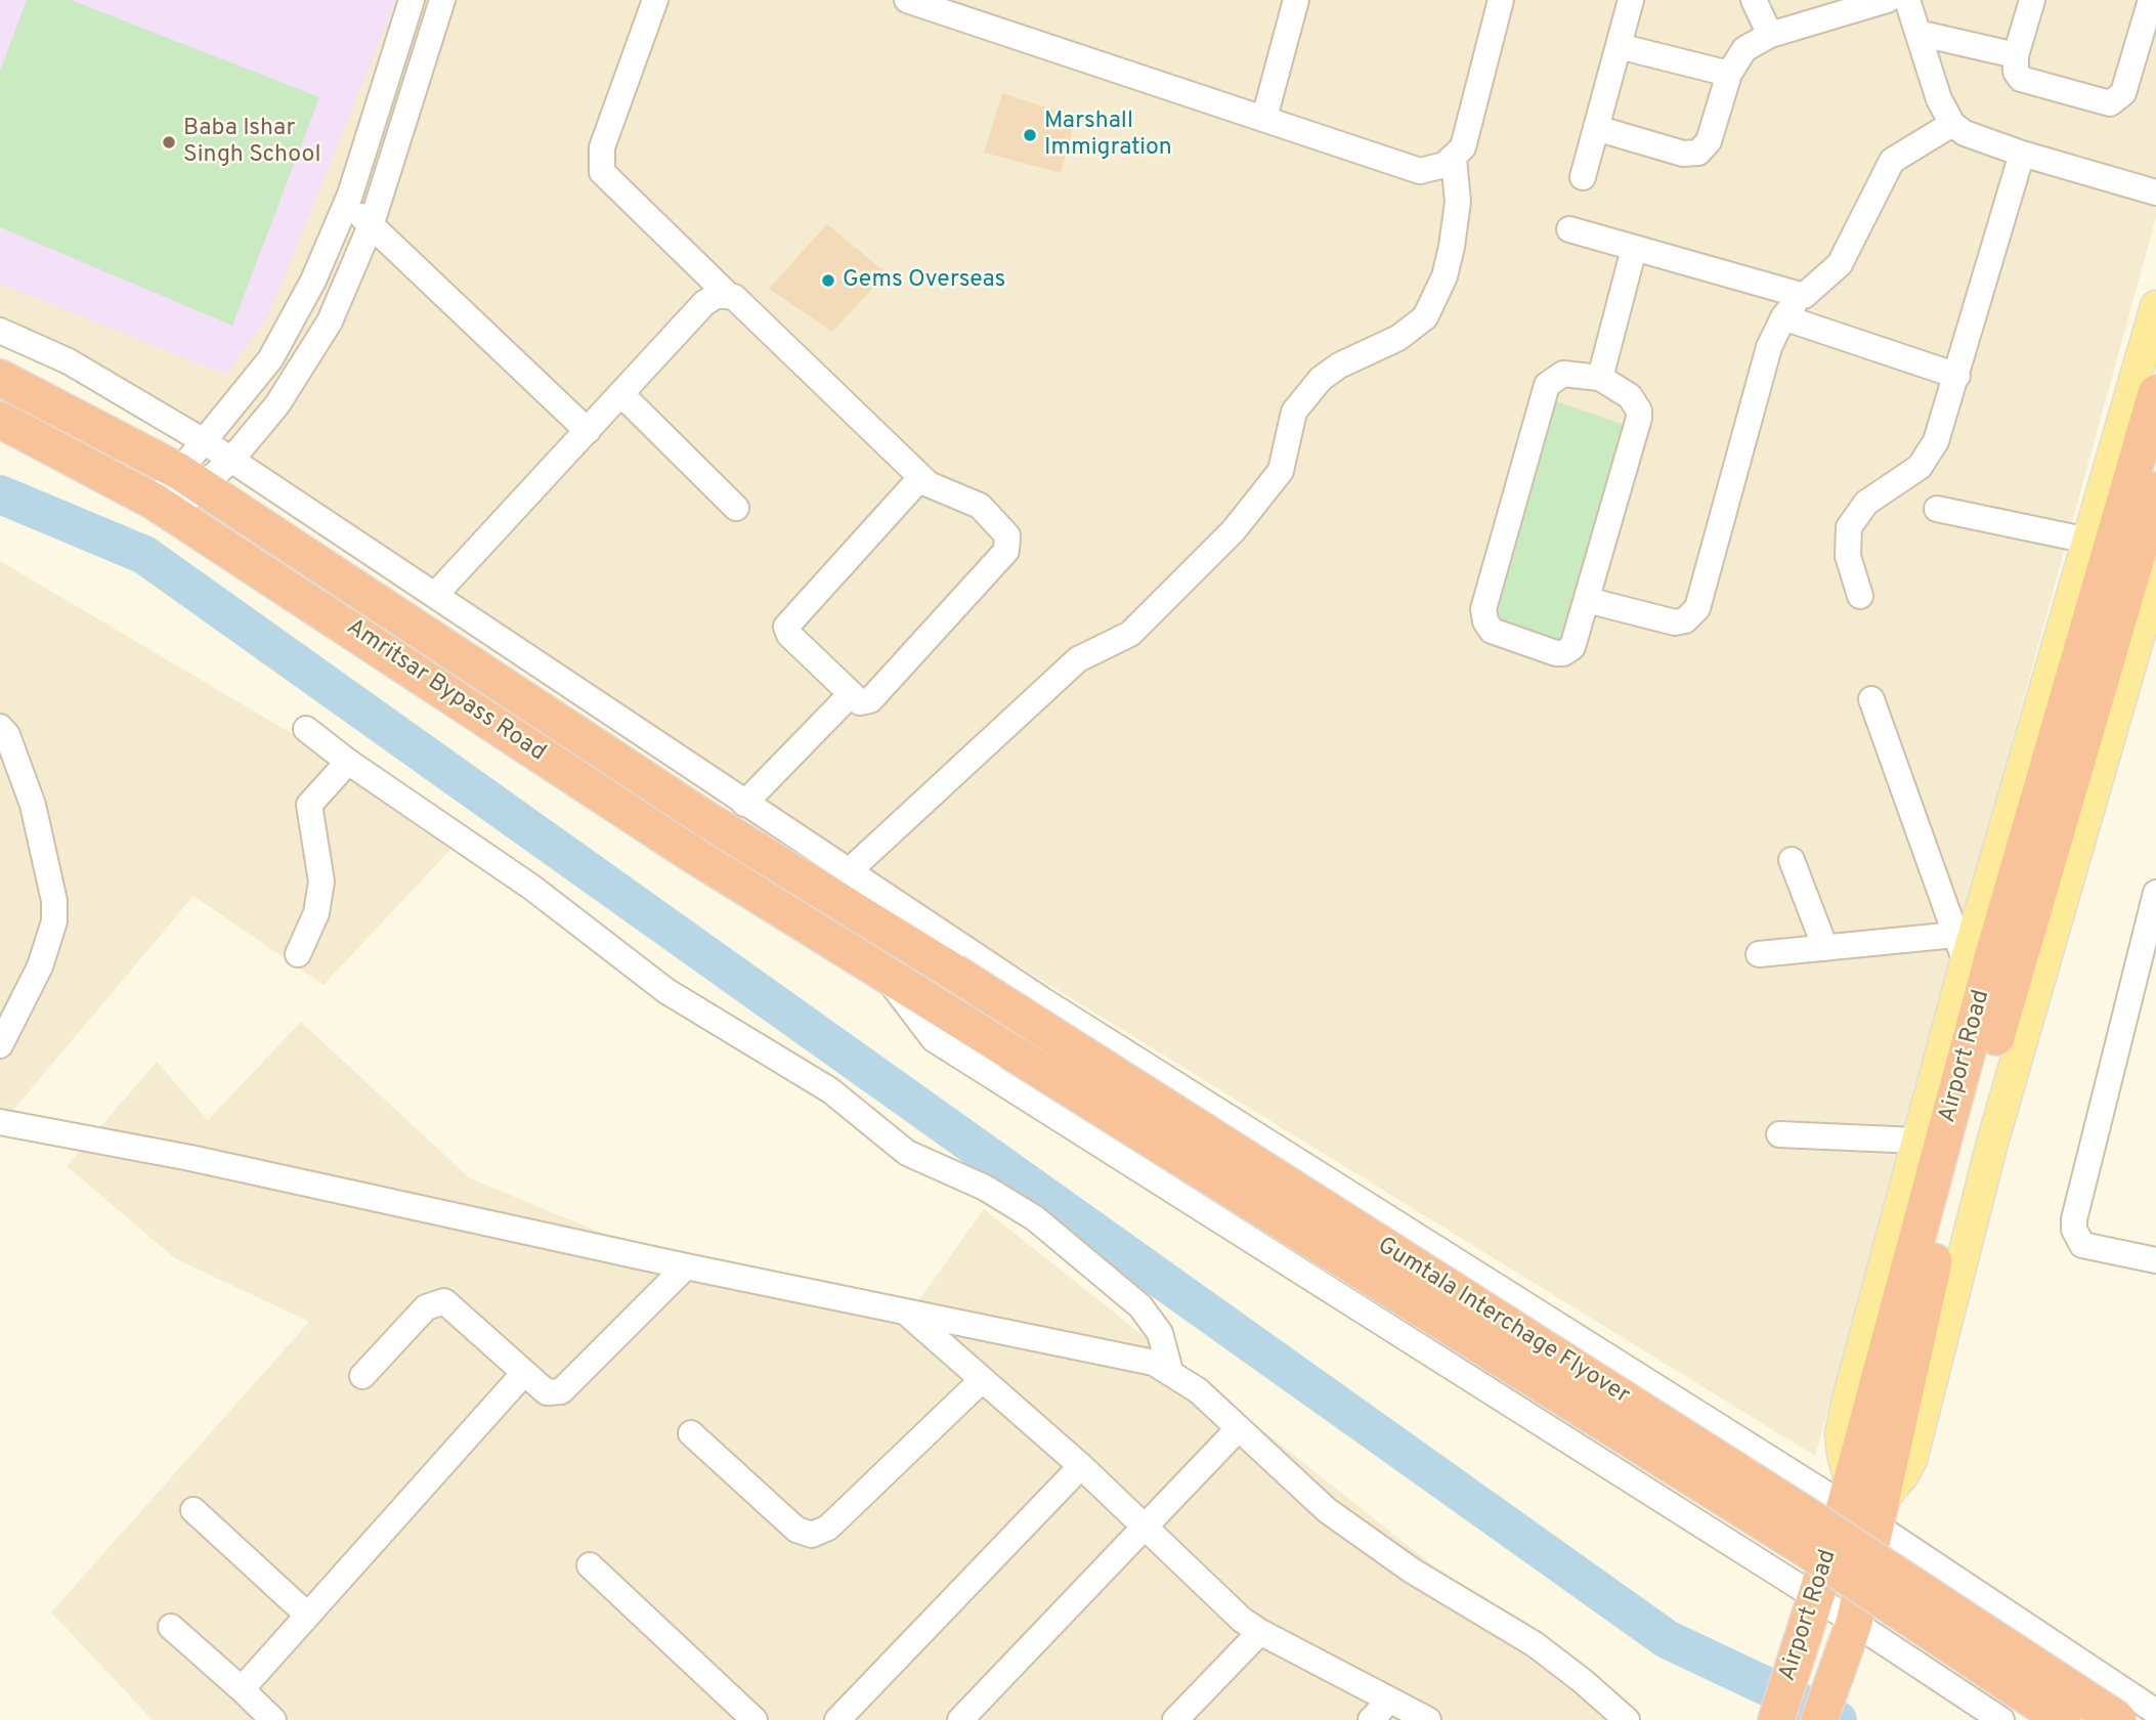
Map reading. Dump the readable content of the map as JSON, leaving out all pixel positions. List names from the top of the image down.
{
  "streets": {
    "highway": ["Amritsar Bypass Road", "Airport Road", "Gumtala Interchage Flyover"]
  },
  "crossings": [
    ["Amritsar Bypass Road", "Gumtala Interchage Flyover"]
  ],
  "places": ["Marshall Immigration", "Baba Ishar Singh School", "Gems Overseas"]
}
